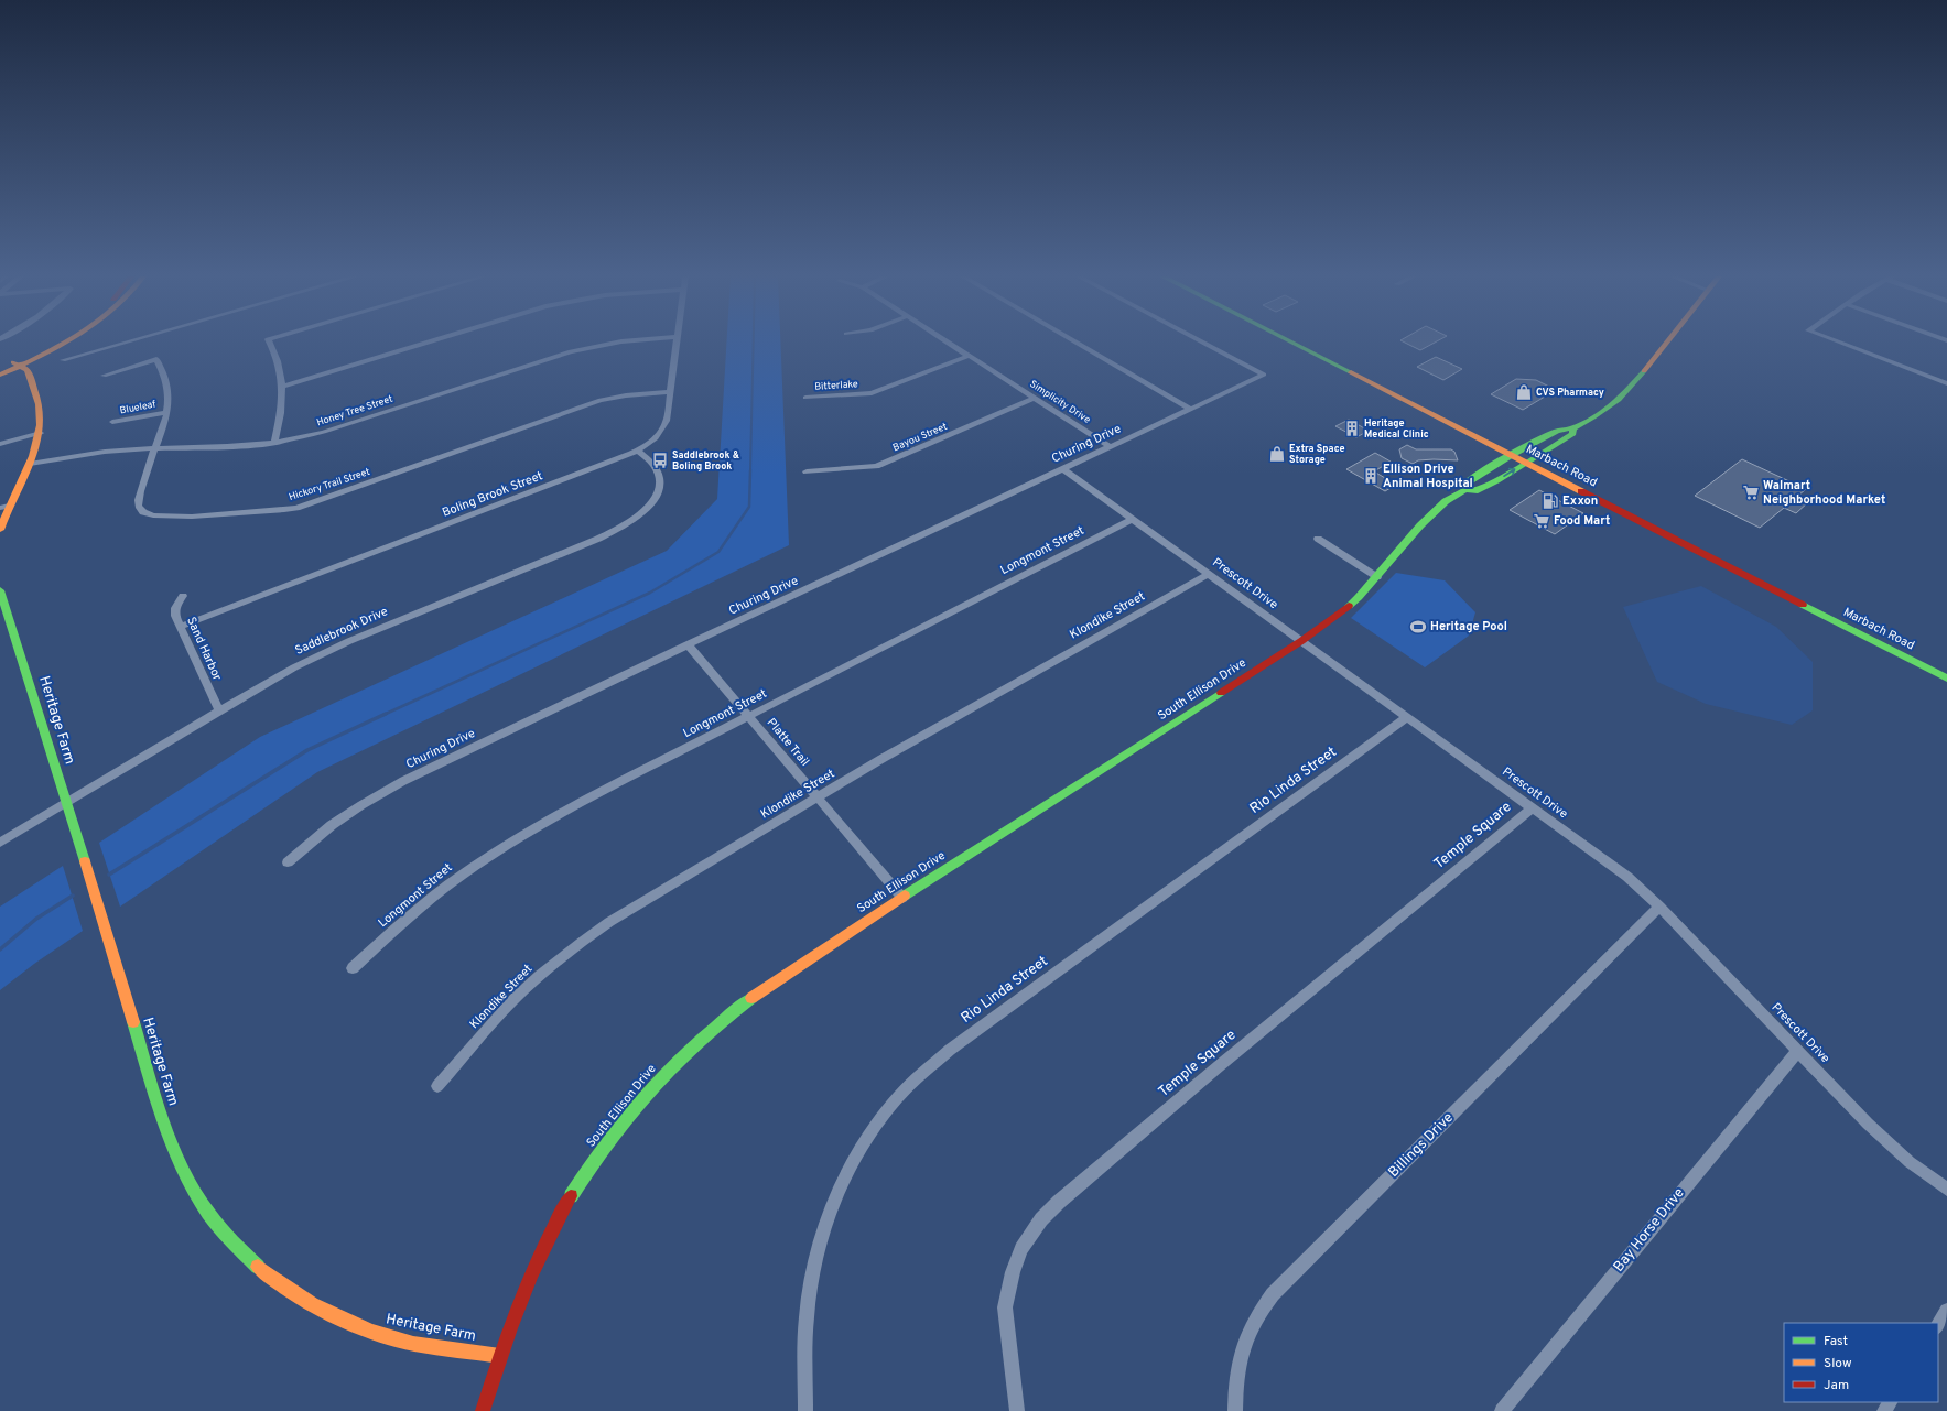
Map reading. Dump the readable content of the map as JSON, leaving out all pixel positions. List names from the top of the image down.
{
  "streets": {
    "street": [
      "Bitterlake",
      "Simplicity Drive",
      "Blueleaf",
      "Honey Tree Street",
      "Bayou Street",
      "Churing Drive",
      "Marbach Road",
      "Hickory Trail Street",
      "Boling Brook Street",
      "Longmont Street",
      "Prescott Drive",
      "Klondike Street",
      "Saddlebrook Drive",
      "Sand Harbor",
      "South Ellison Drive",
      "Heritage Farm",
      "Platte Trail",
      "Rio Linda Street",
      "Temple Square",
      "Billings Drive",
      "Bay Horse Drive"
    ]
  },
  "crossings": [
    ["Bitterlake", "Simplicity Drive"],
    ["Simplicity Drive", "Bayou Street"],
    ["Simplicity Drive", "Churing Drive"],
    ["Blueleaf", "Hickory Trail Street"],
    ["Honey Tree Street", "Hickory Trail Street"],
    ["Churing Drive", "Prescott Drive"],
    ["Churing Drive", "Platte Trail"],
    ["Marbach Road", "South Ellison Drive"],
    ["Hickory Trail Street", "Boling Brook Street"],
    ["Boling Brook Street", "Saddlebrook Drive"],
    ["Boling Brook Street", "Sand Harbor"],
    ["Longmont Street", "Prescott Drive"],
    ["Longmont Street", "Platte Trail"],
    ["Prescott Drive", "Klondike Street"],
    ["Prescott Drive", "South Ellison Drive"],
    ["Prescott Drive", "Rio Linda Street"],
    ["Prescott Drive", "Temple Square"],
    ["Prescott Drive", "Billings Drive"],
    ["Prescott Drive", "Bay Horse Drive"],
    ["Klondike Street", "Platte Trail"],
    ["Saddlebrook Drive", "Sand Harbor"],
    ["Saddlebrook Drive", "Heritage Farm"],
    ["South Ellison Drive", "Heritage Farm"],
    ["South Ellison Drive", "Platte Trail"]
  ],
  "places": {
    "shop": ["CVS Pharmacy", "Extra Space Storage"],
    "building": ["Heritage Medical Clinic", "Ellison Drive Animal Hospital"],
    "bus stop": ["Saddlebrook & Boling Brook"],
    "supermarket": ["Walmart Neighborhood Market", "Food Mart"],
    "fuel station": ["Exxon"],
    "sports": ["Heritage Pool"]
  },
  "legend": ["Fast", "Slow", "Jam"]
}
